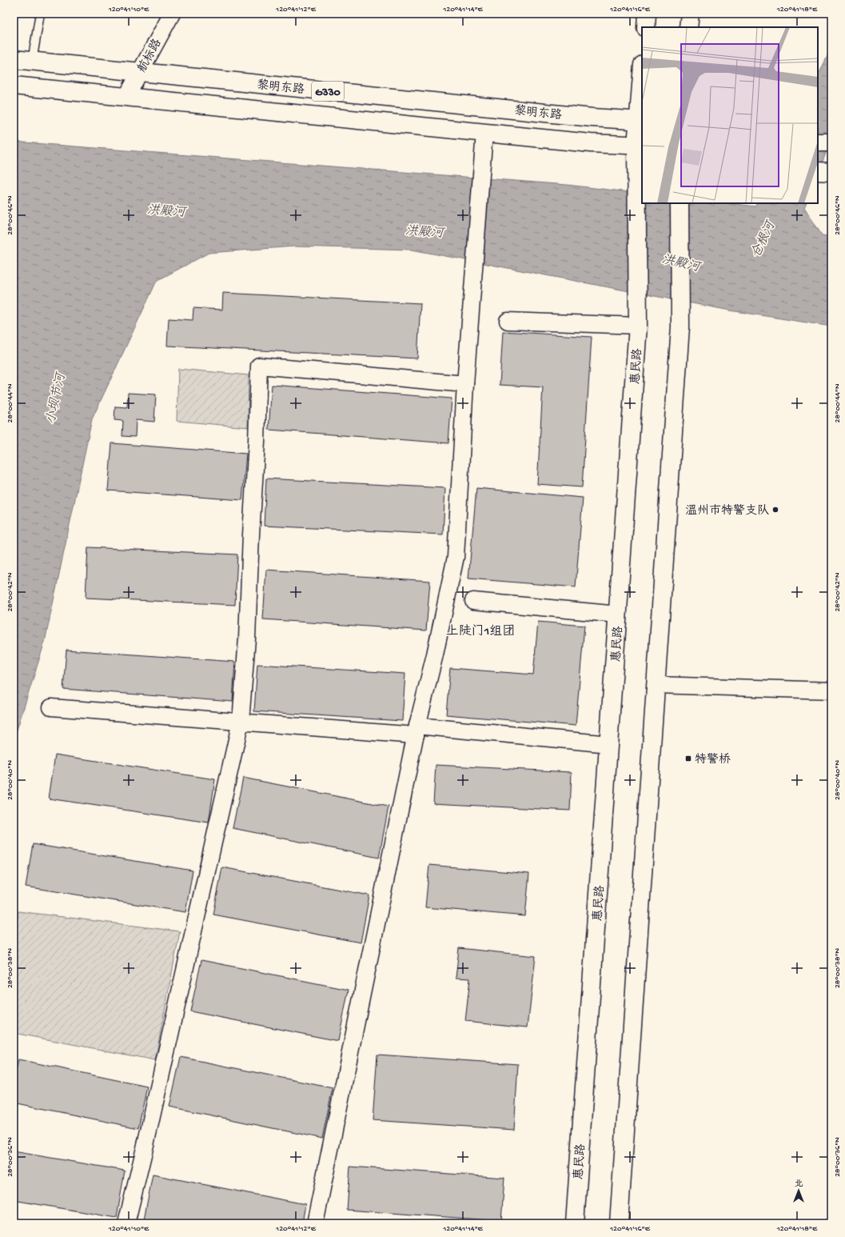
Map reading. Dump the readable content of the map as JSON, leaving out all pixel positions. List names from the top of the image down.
{
  "streets": {
    "main road": ["黎明东路", "G330", "惠民路"],
    "street": ["航标路"]
  },
  "crossings": [
    ["航标路", "黎明东路"],
    ["航标路", "G330"],
    ["黎明东路", "惠民路"],
    ["G330", "惠民路"]
  ],
  "districts": ["上陡门1组团"],
  "water": ["洪殿河", "仓根河", "小坝节河"],
  "places": {
    "other": ["温州市特警支队"],
    "transit": ["特警桥"]
  },
  "north": "top",
  "coordinates": [
    "120°41'10\"E",
    "120°41'12\"E",
    "120°41'14\"E",
    "120°41'16\"E",
    "120°41'18\"E",
    "28°00'46\"N",
    "28°00'44\"N",
    "28°00'42\"N",
    "28°00'40\"N",
    "28°00'38\"N",
    "28°00'36\"N"
  ]
}
